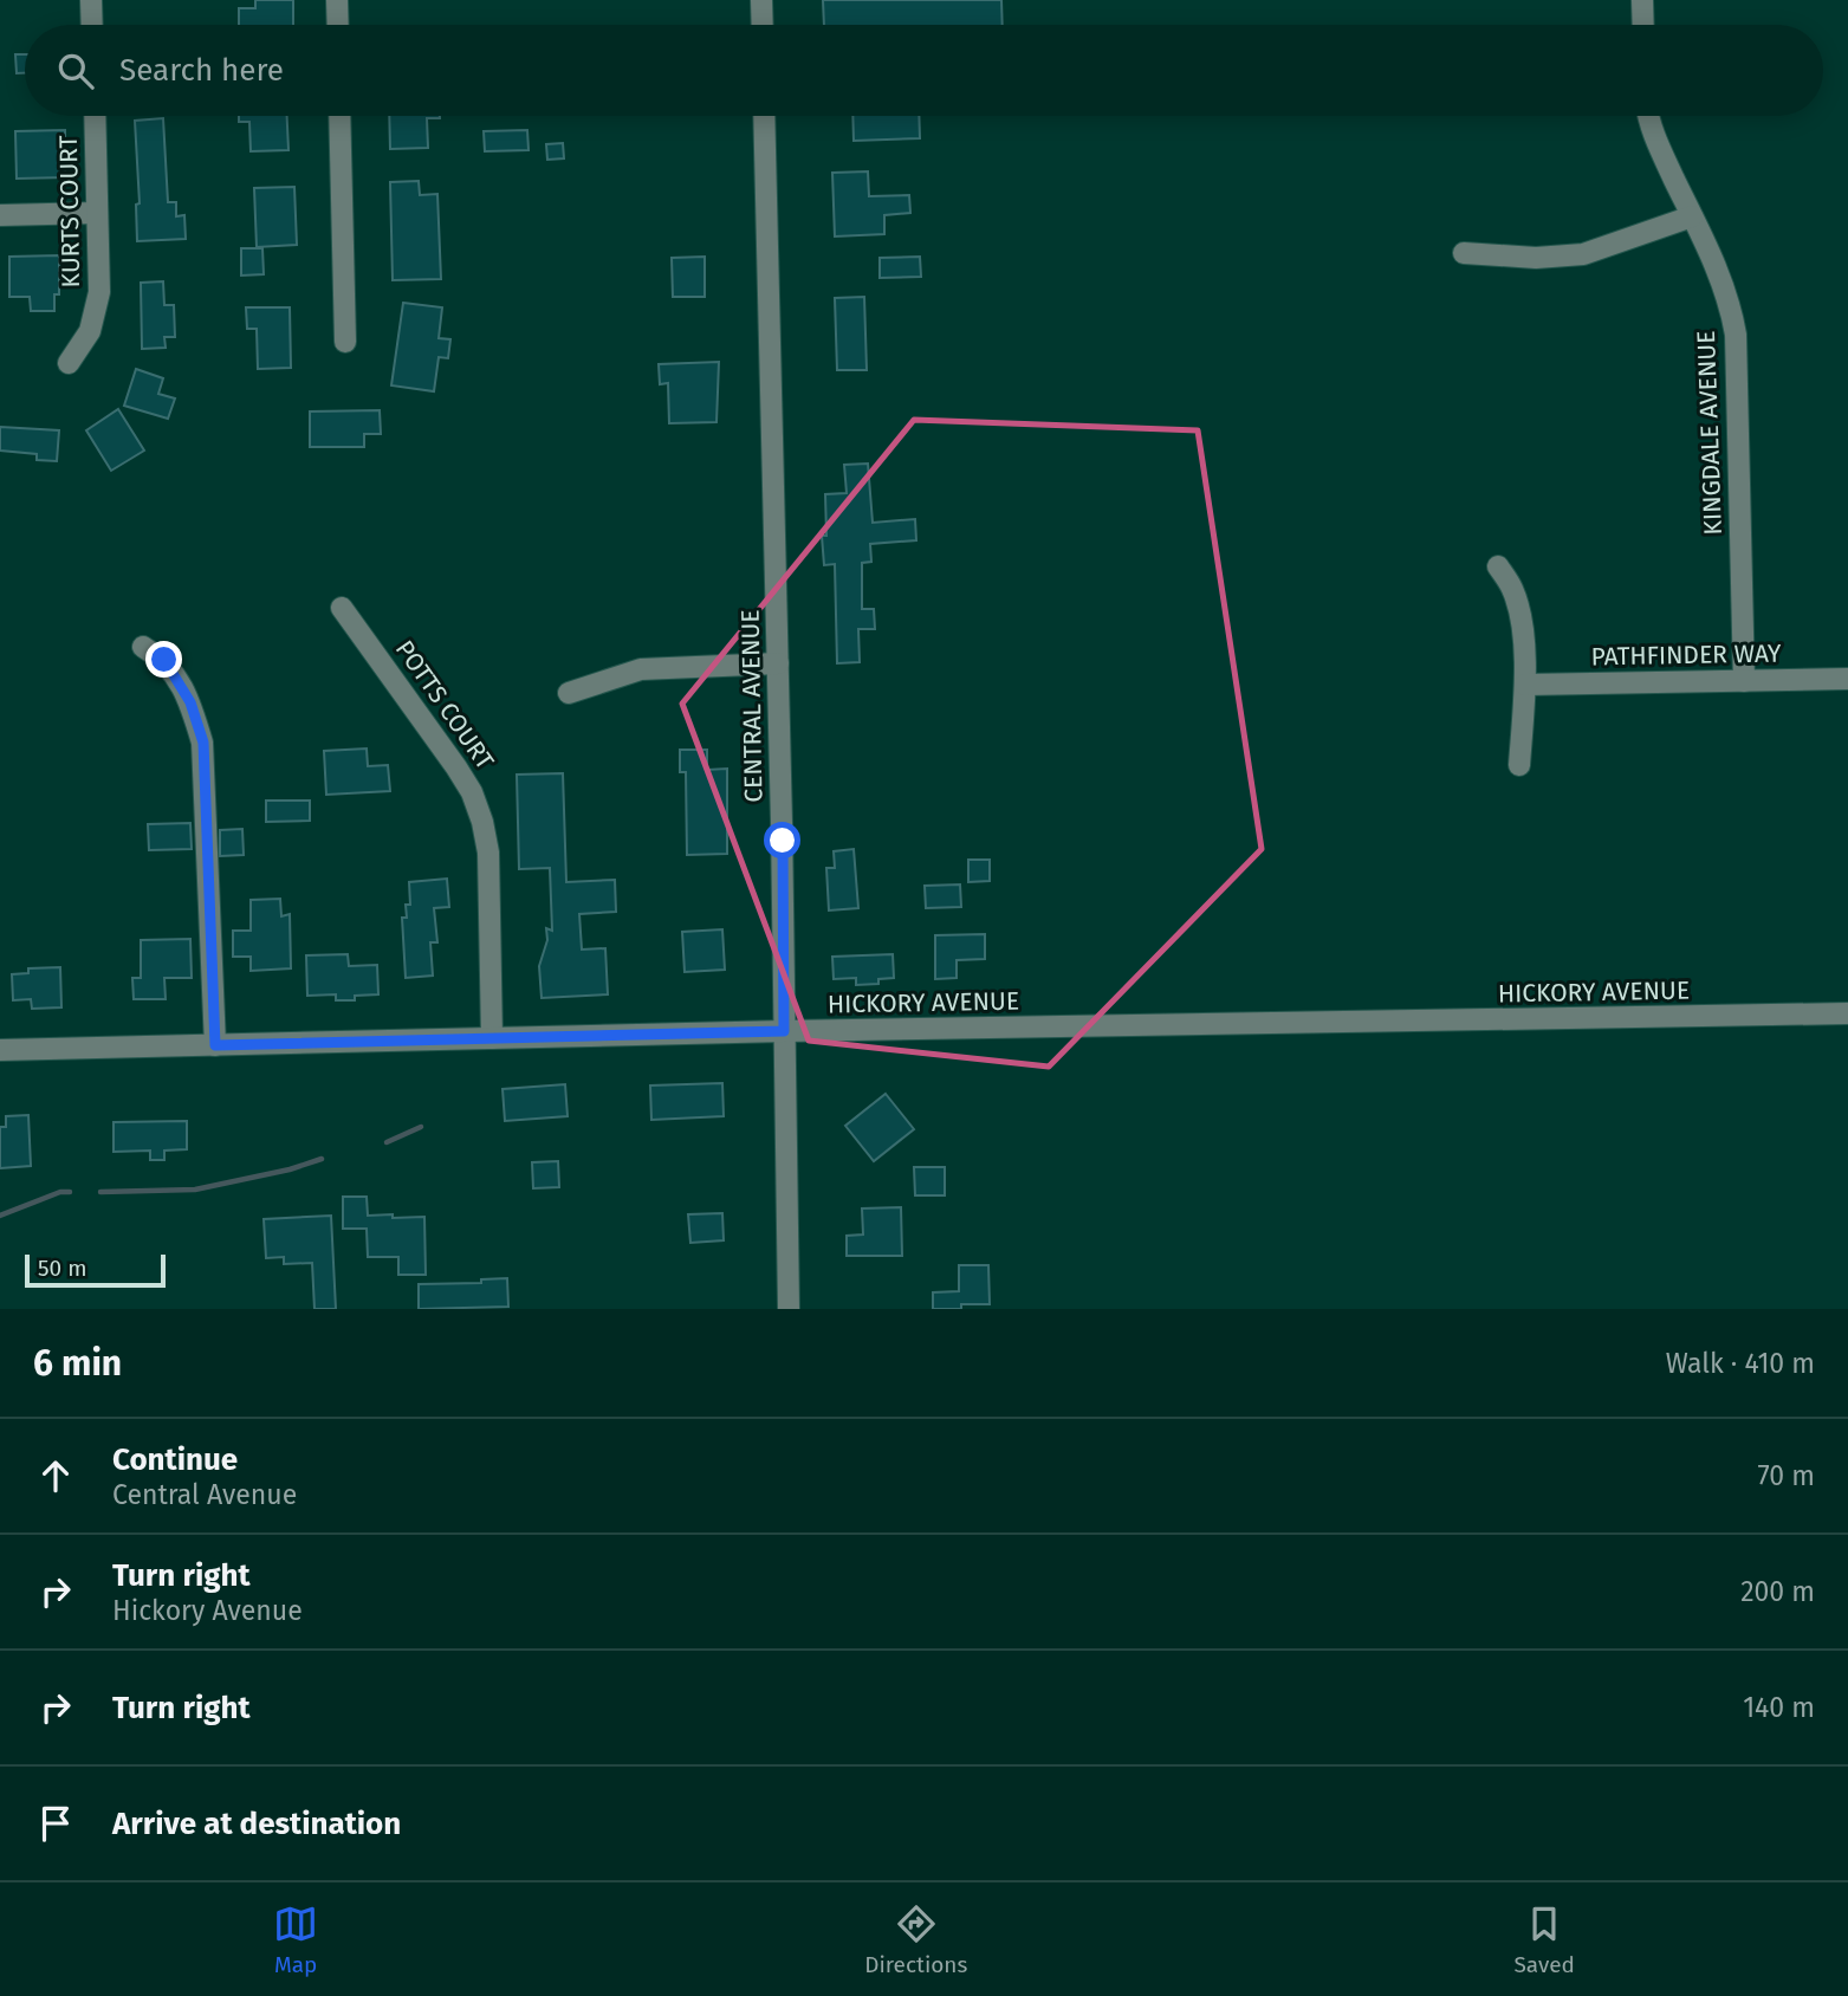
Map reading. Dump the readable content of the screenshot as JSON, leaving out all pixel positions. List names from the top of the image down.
{
  "streets": {
    "street": [
      "KURTS COURT",
      "KINGDALE AVENUE",
      "PATHFINDER WAY",
      "POTTS COURT",
      "CENTRAL AVENUE",
      "HICKORY AVENUE"
    ]
  },
  "crossings": [
    ["KINGDALE AVENUE", "PATHFINDER WAY"],
    ["POTTS COURT", "HICKORY AVENUE"],
    ["CENTRAL AVENUE", "HICKORY AVENUE"]
  ],
  "scale_bar": "50 m",
  "page": {
    "search": "Search here",
    "scale": "50 m",
    "heading": ["6 min", "Walk · 410 m"],
    "list": [
      ["Continue", "Central Avenue", "70 m"],
      ["Turn right", "Hickory Avenue", "200 m"],
      ["Turn right", "140 m"],
      "Arrive at destination"
    ],
    "nav": ["Map", "Directions", "Saved"]
  }
}
